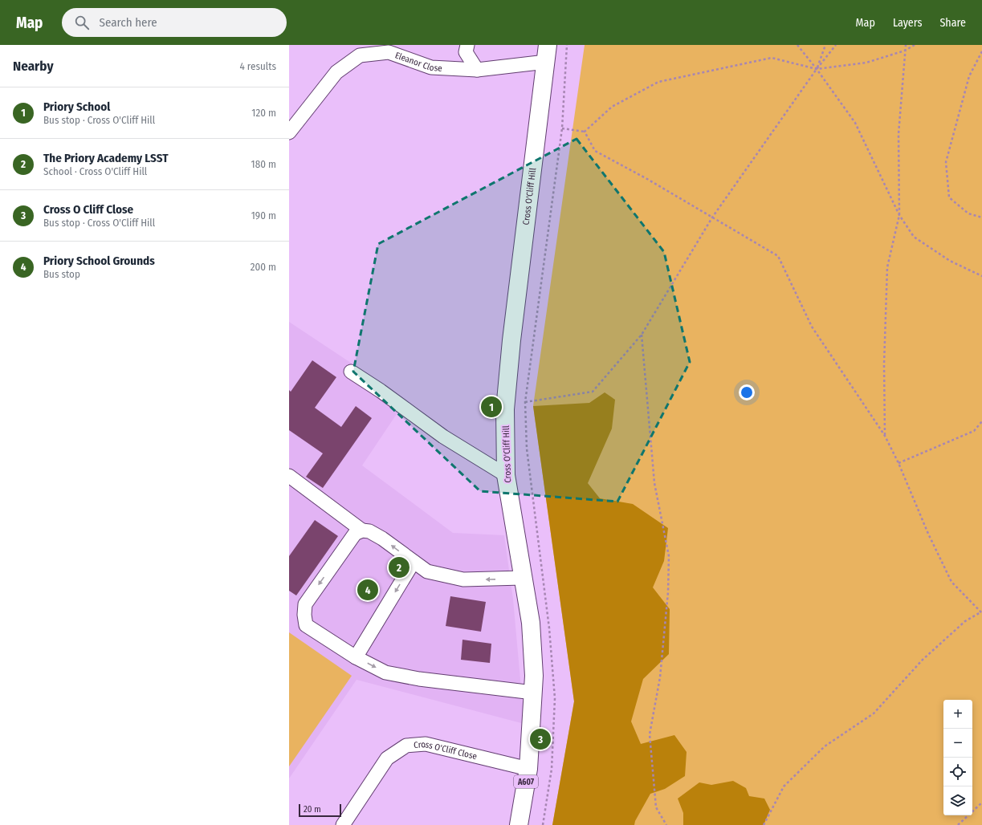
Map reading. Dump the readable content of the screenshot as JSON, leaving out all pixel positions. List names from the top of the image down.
{
  "streets": {
    "main road": ["Cross O'Cliff Hill", "A607"],
    "street": ["Eleanor Close", "Cross O'Cliff Close"]
  },
  "crossings": [
    ["Eleanor Close", "Cross O'Cliff Hill"],
    ["Cross O'Cliff Hill", "Cross O'Cliff Close"]
  ],
  "scale_bar": "20 m",
  "page": {
    "header": "Map",
    "search": "Search here",
    "nav": ["Map", "Layers", "Share"],
    "heading": ["Nearby", "4 results"],
    "list": [
      {
        "mark": "1",
        "name": "Priory School",
        "note": "Bus stop · Cross O'Cliff Hill",
        "value": "120 m"
      },
      {
        "mark": "2",
        "name": "The Priory Academy LSST",
        "note": "School · Cross O'Cliff Hill",
        "value": "180 m"
      },
      {
        "mark": "3",
        "name": "Cross O Cliff Close",
        "note": "Bus stop · Cross O'Cliff Hill",
        "value": "190 m"
      },
      {
        "mark": "4",
        "name": "Priory School Grounds",
        "note": "Bus stop",
        "value": "200 m"
      }
    ],
    "pins": [
      "1",
      "2",
      "4",
      "3"
    ],
    "map_buttons": ["+", "−"],
    "scale": "20 m"
  }
}
